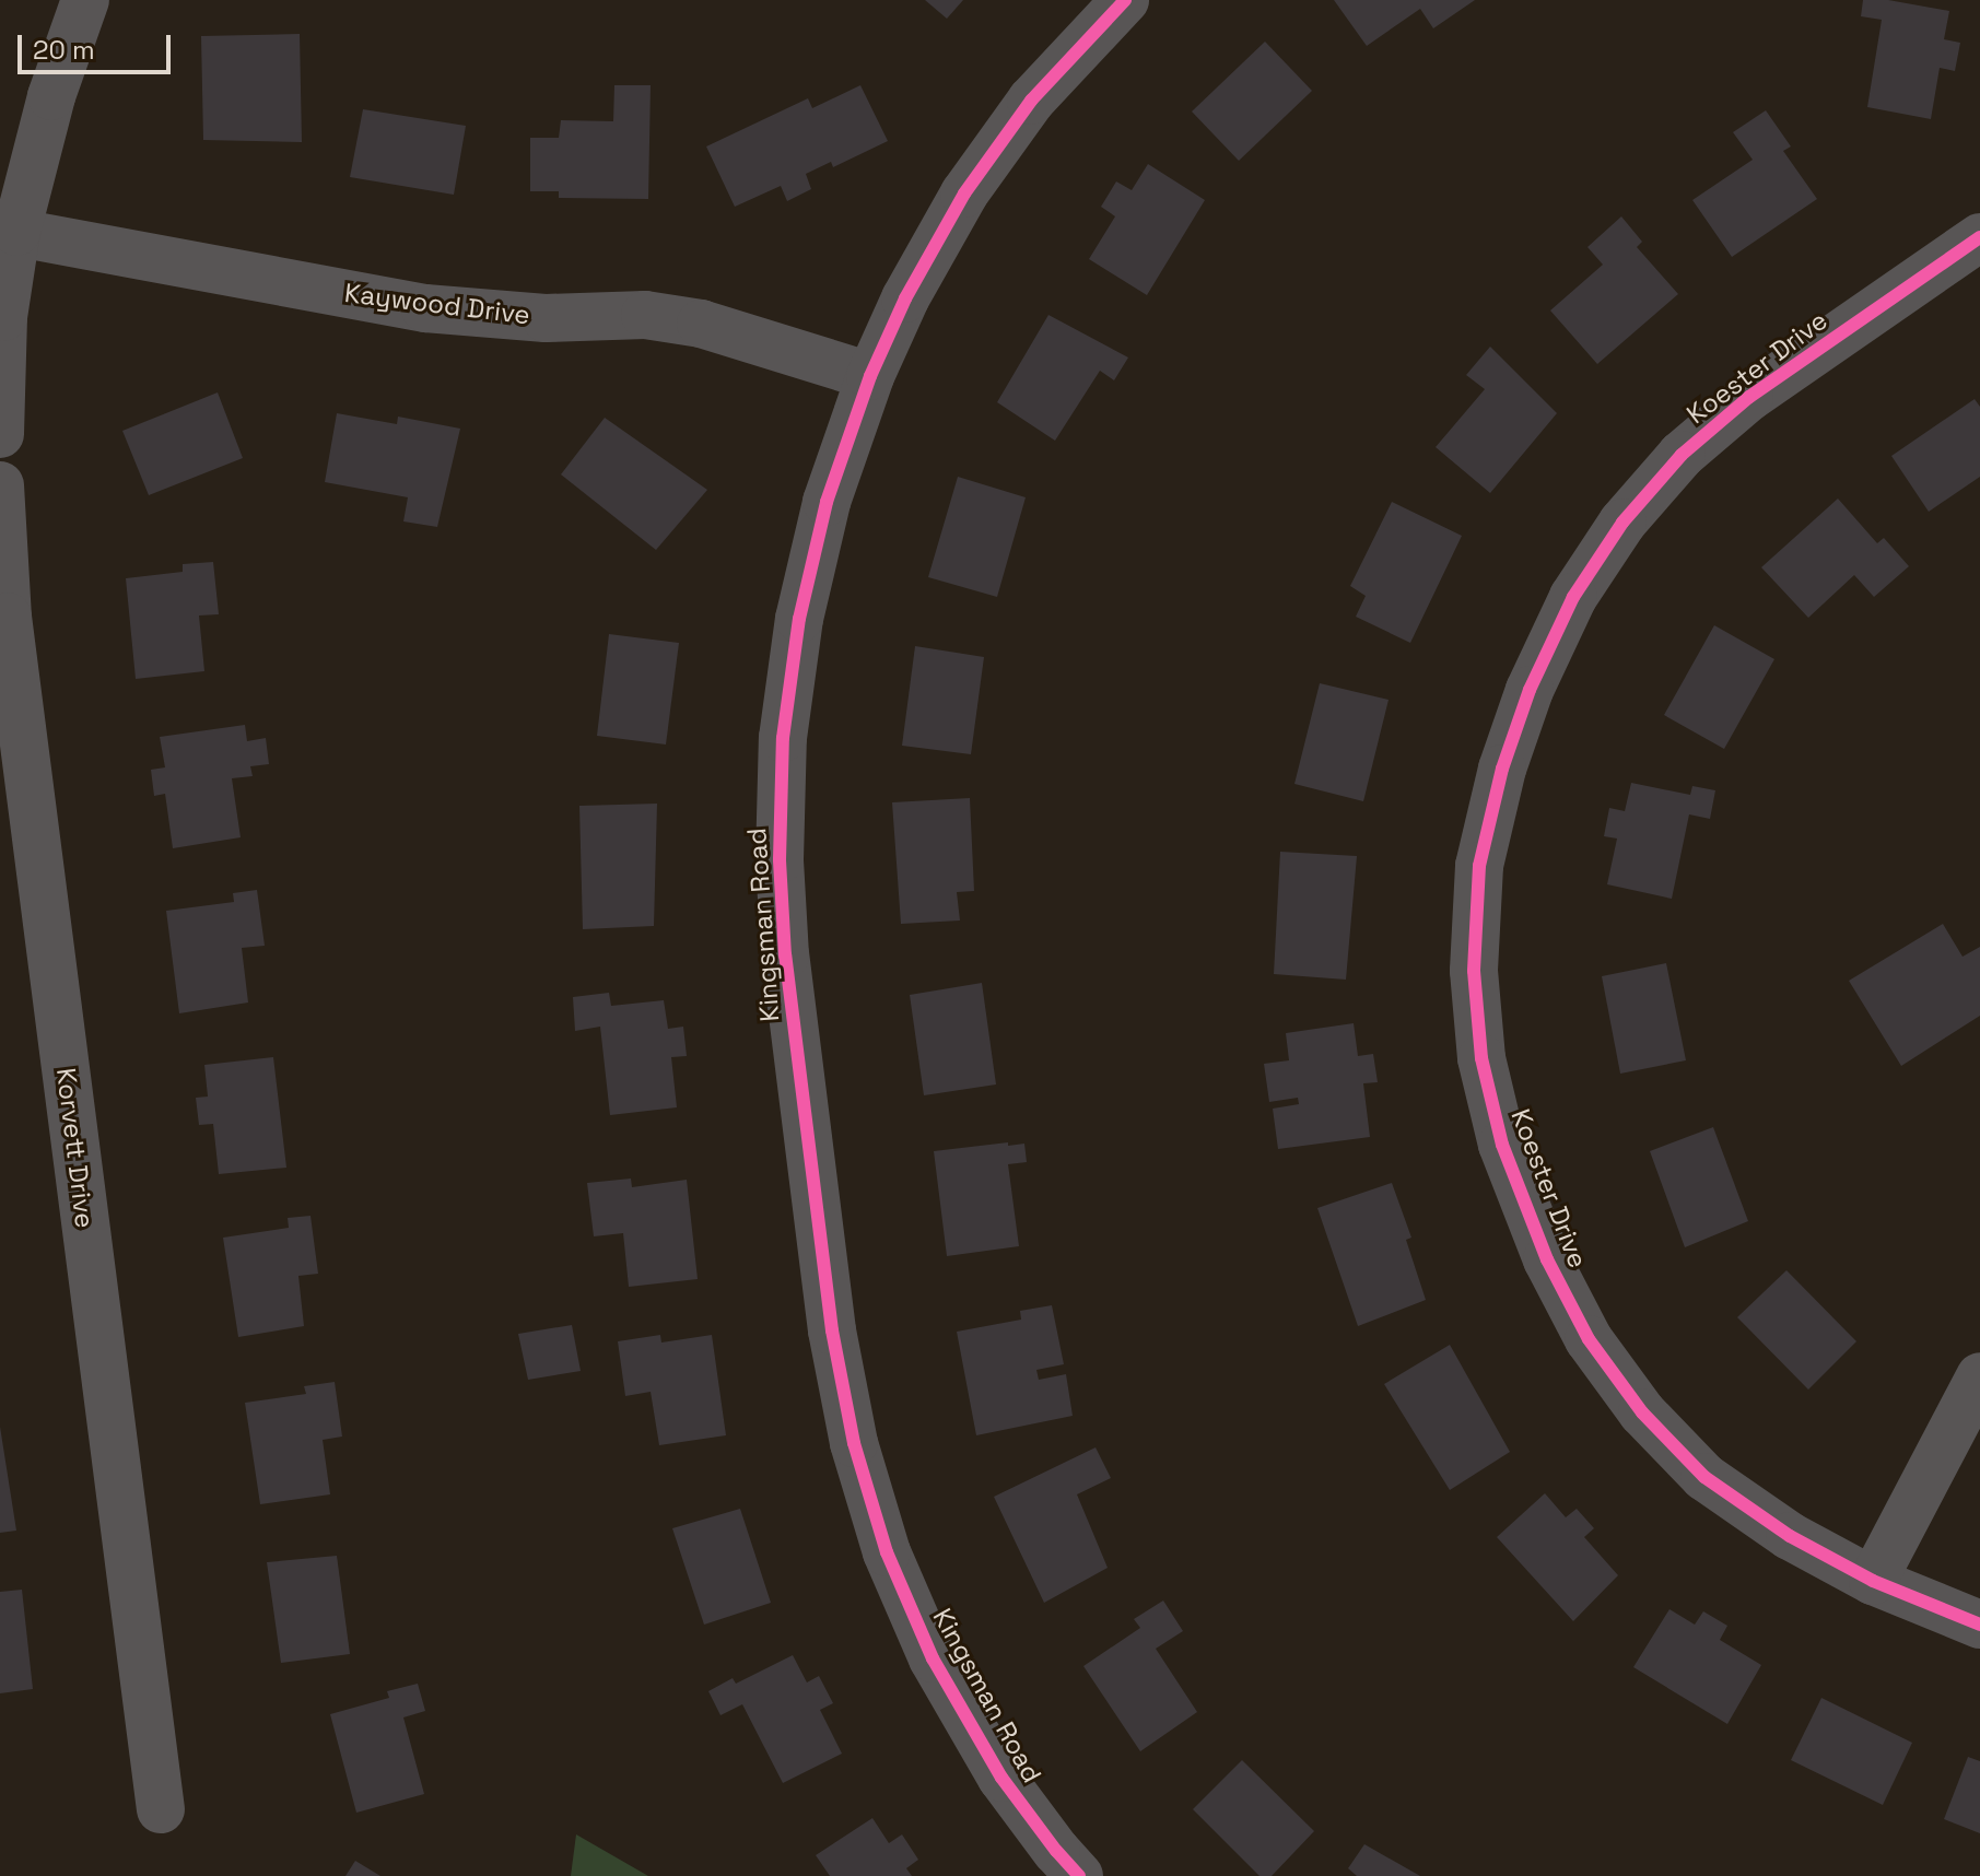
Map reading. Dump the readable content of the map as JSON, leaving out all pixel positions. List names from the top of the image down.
{
  "streets": {
    "street": [
      "Kaywood Drive",
      "Koester Drive",
      "Kingsman Road",
      "Korvett Drive"
    ]
  },
  "crossings": [
    ["Kaywood Drive", "Kingsman Road"]
  ],
  "scale_bar": "20 m"
}
